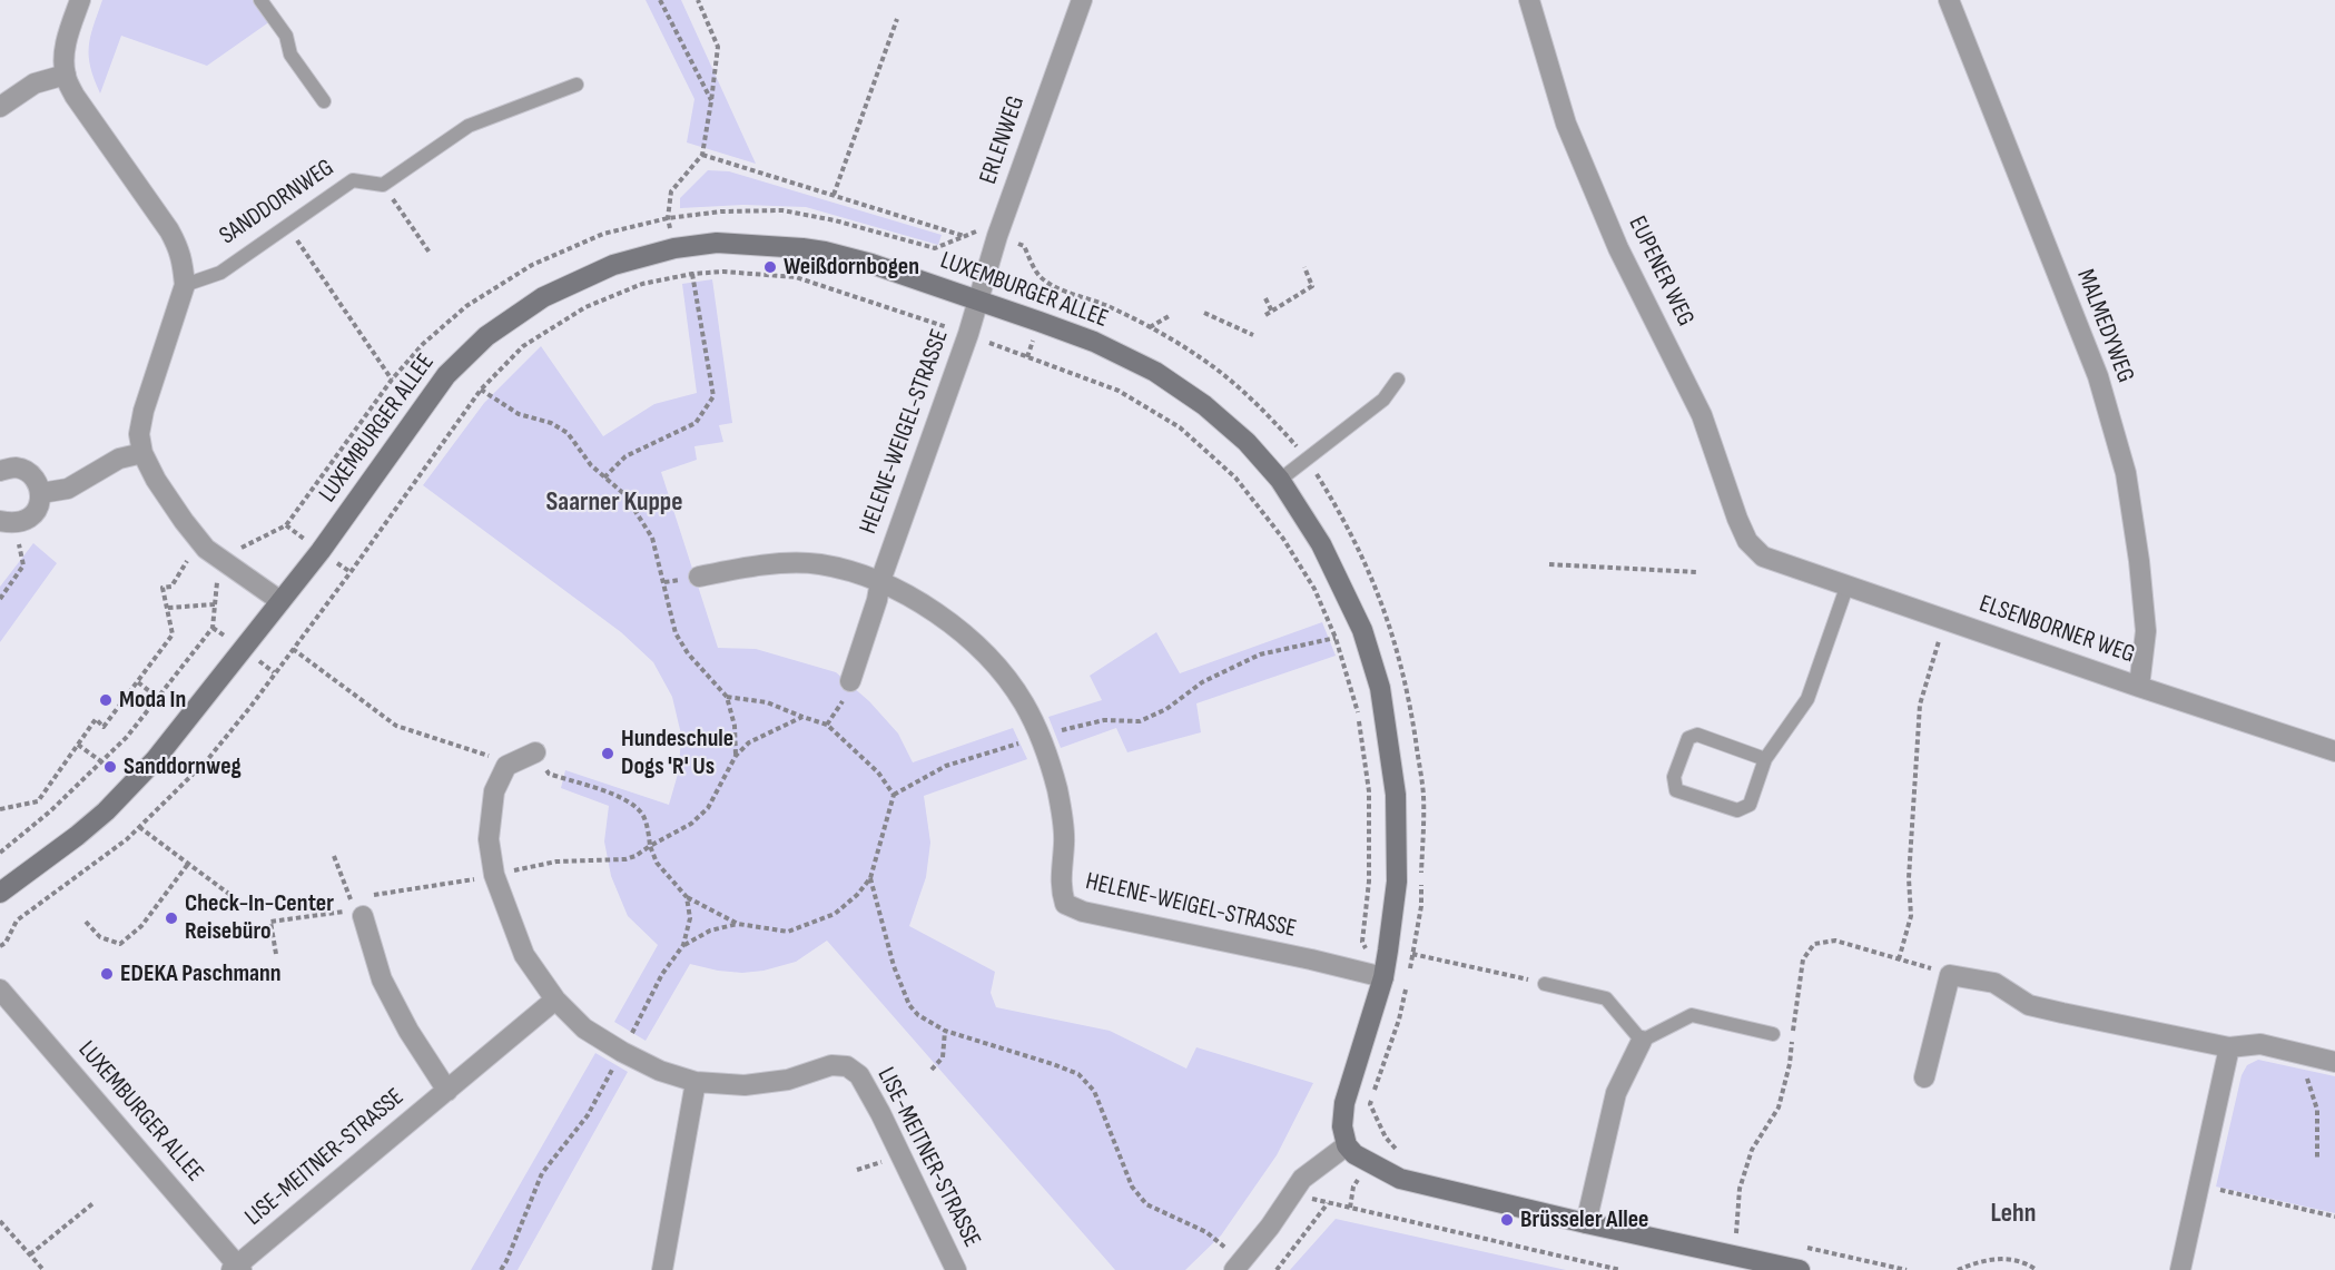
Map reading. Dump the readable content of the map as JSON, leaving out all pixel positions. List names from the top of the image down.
{
  "streets": {
    "street": [
      "ERLENWEG",
      "EUPENER WEG",
      "LUXEMBURGER ALLEE",
      "MALMEDYWEG",
      "HELENE-WEIGEL-STRASSE",
      "ELSENBORNER WEG",
      "LISE-MEITNER-STRASSE"
    ],
    "lane": ["SANDDORNWEG"]
  },
  "crossings": [
    ["ERLENWEG", "LUXEMBURGER ALLEE"],
    ["ERLENWEG", "HELENE-WEIGEL-STRASSE"],
    ["EUPENER WEG", "ELSENBORNER WEG"],
    ["LUXEMBURGER ALLEE", "HELENE-WEIGEL-STRASSE"],
    ["LUXEMBURGER ALLEE", "LISE-MEITNER-STRASSE"],
    ["MALMEDYWEG", "ELSENBORNER WEG"]
  ],
  "districts": ["Saarner Kuppe", "Lehn"],
  "places": [
    "Weißdornbogen",
    "Moda In",
    "Hundeschule Dogs 'R' Us",
    "Sanddornweg",
    "Check-In-Center Reisebüro",
    "EDEKA Paschmann",
    "Brüsseler Allee"
  ]
}
